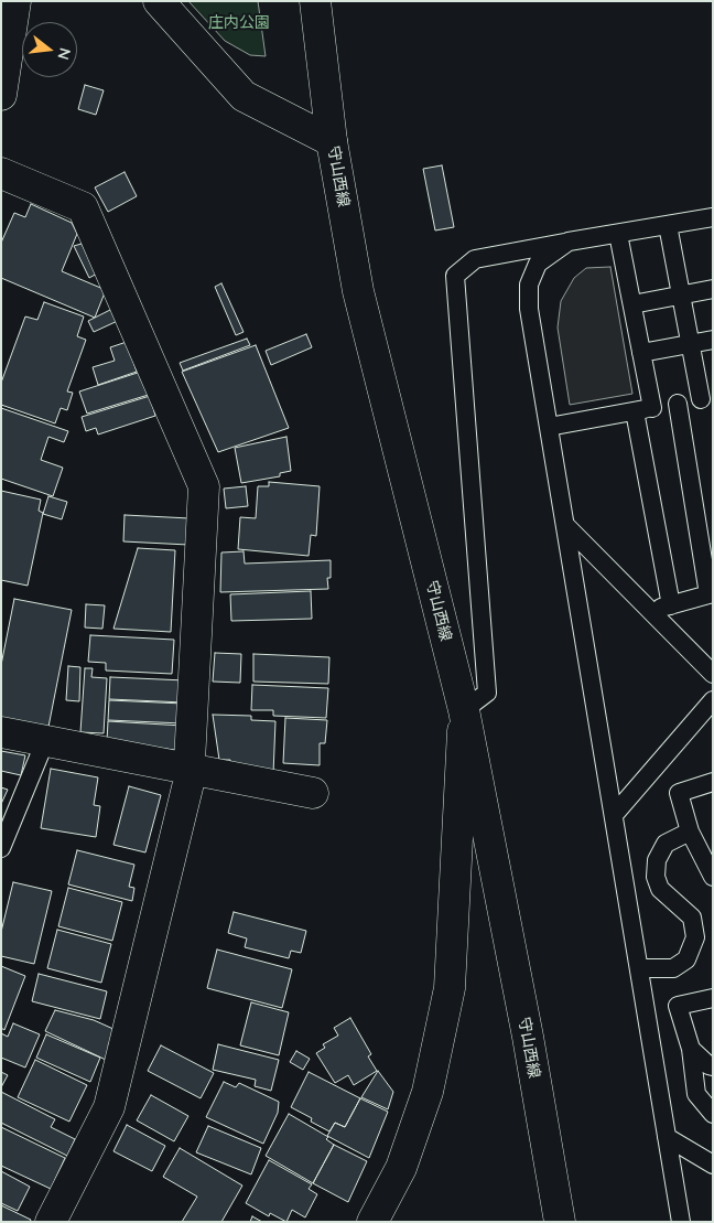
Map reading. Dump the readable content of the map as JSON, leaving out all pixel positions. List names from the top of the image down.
{
  "streets": {
    "street": ["守山西線"]
  },
  "parks": ["庄内公園"],
  "north": "right"
}
